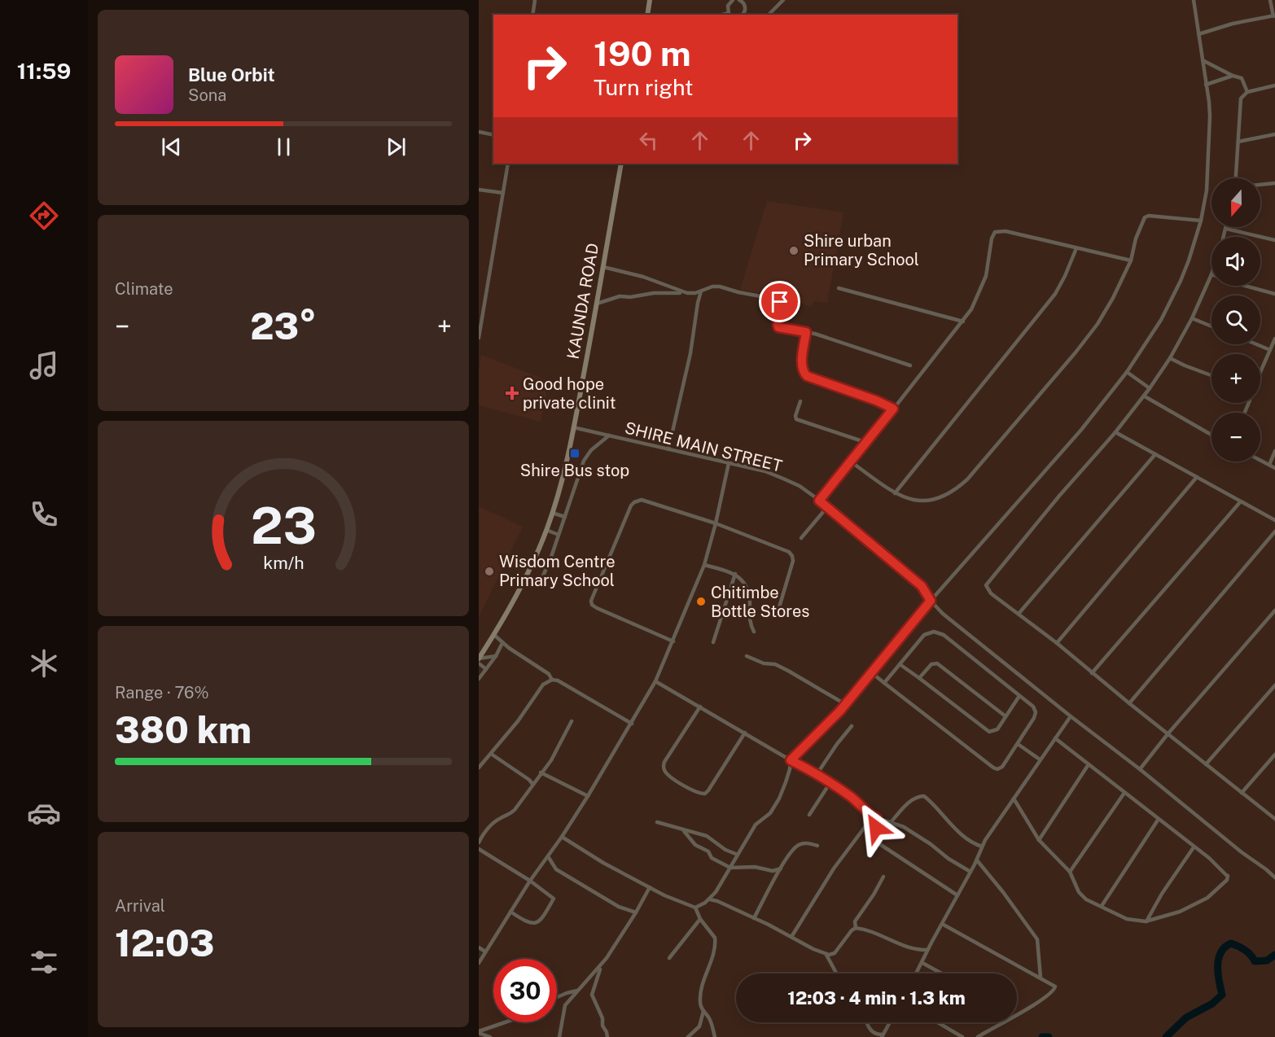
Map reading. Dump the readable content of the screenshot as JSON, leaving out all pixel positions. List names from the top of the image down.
{
  "streets": {
    "main road": ["KAUNDA ROAD"],
    "street": ["SHIRE MAIN STREET"]
  },
  "crossings": [
    ["KAUNDA ROAD", "SHIRE MAIN STREET"]
  ],
  "places": {
    "other": ["Shire urban Primary School", "Wisdom Centre Primary School", "Chitimbe Bottle Stores"],
    "health": ["Good hope private clinit"],
    "transit": ["Shire Bus stop"]
  },
  "north": "bottom",
  "page": {
    "tabs": "11:59",
    "turn": ["190 m", "Turn right"],
    "song": ["Blue Orbit", "Sona"],
    "map_buttons": ["+", "−"],
    "tile": [
      "Climate",
      ["Range · 76%", "380 km"],
      ["Arrival", "12:03"]
    ],
    "heat": ["−", "23°", "+"],
    "limit": "30",
    "trip": "12:03 · 4 min · 1.3 km",
    "gauge": ["23", "km/h"]
  }
}
